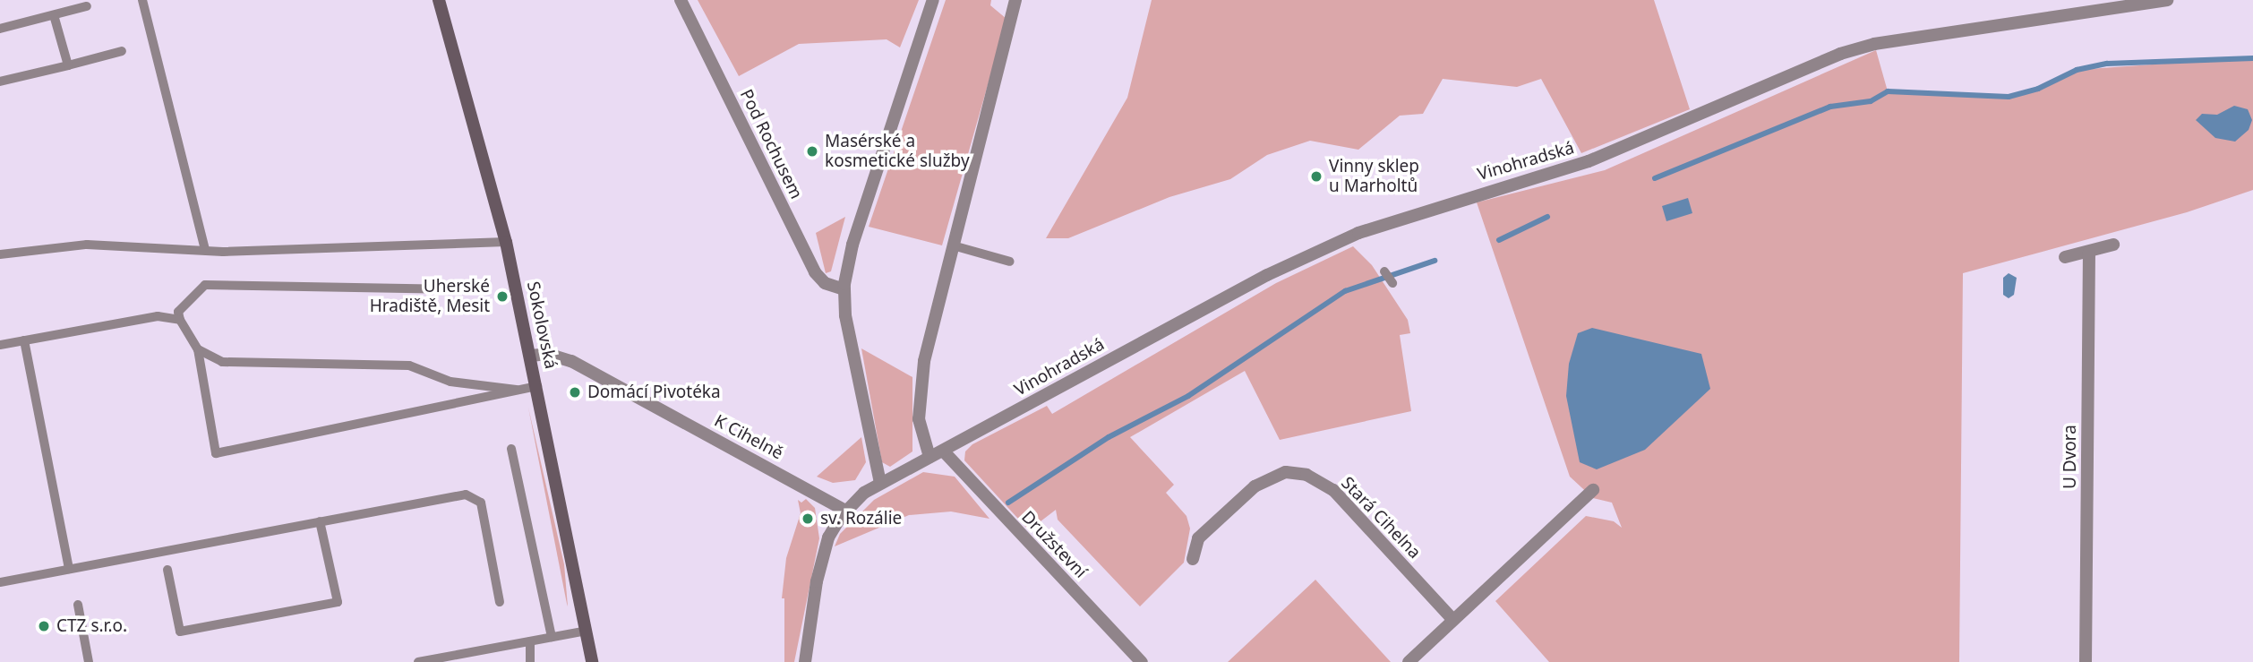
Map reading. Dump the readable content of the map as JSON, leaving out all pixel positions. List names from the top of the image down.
{
  "streets": {
    "main road": ["Sokolovská"],
    "street": [
      "Pod Rochusem",
      "Vinohradská",
      "K Cihelně",
      "U Dvora",
      "Stará Cihelna",
      "Družstevní"
    ]
  },
  "crossings": [
    ["Vinohradská", "K Cihelně"],
    ["Vinohradská", "Družstevní"],
    ["Sokolovská", "K Cihelně"]
  ],
  "places": [
    "Masérské a kosmetické služby",
    "Vinny sklep u Marholtů",
    "Uherské Hradiště, Mesit",
    "Domácí Pivotéka",
    "sv. Rozálie",
    "CTZ s.r.o."
  ]
}
